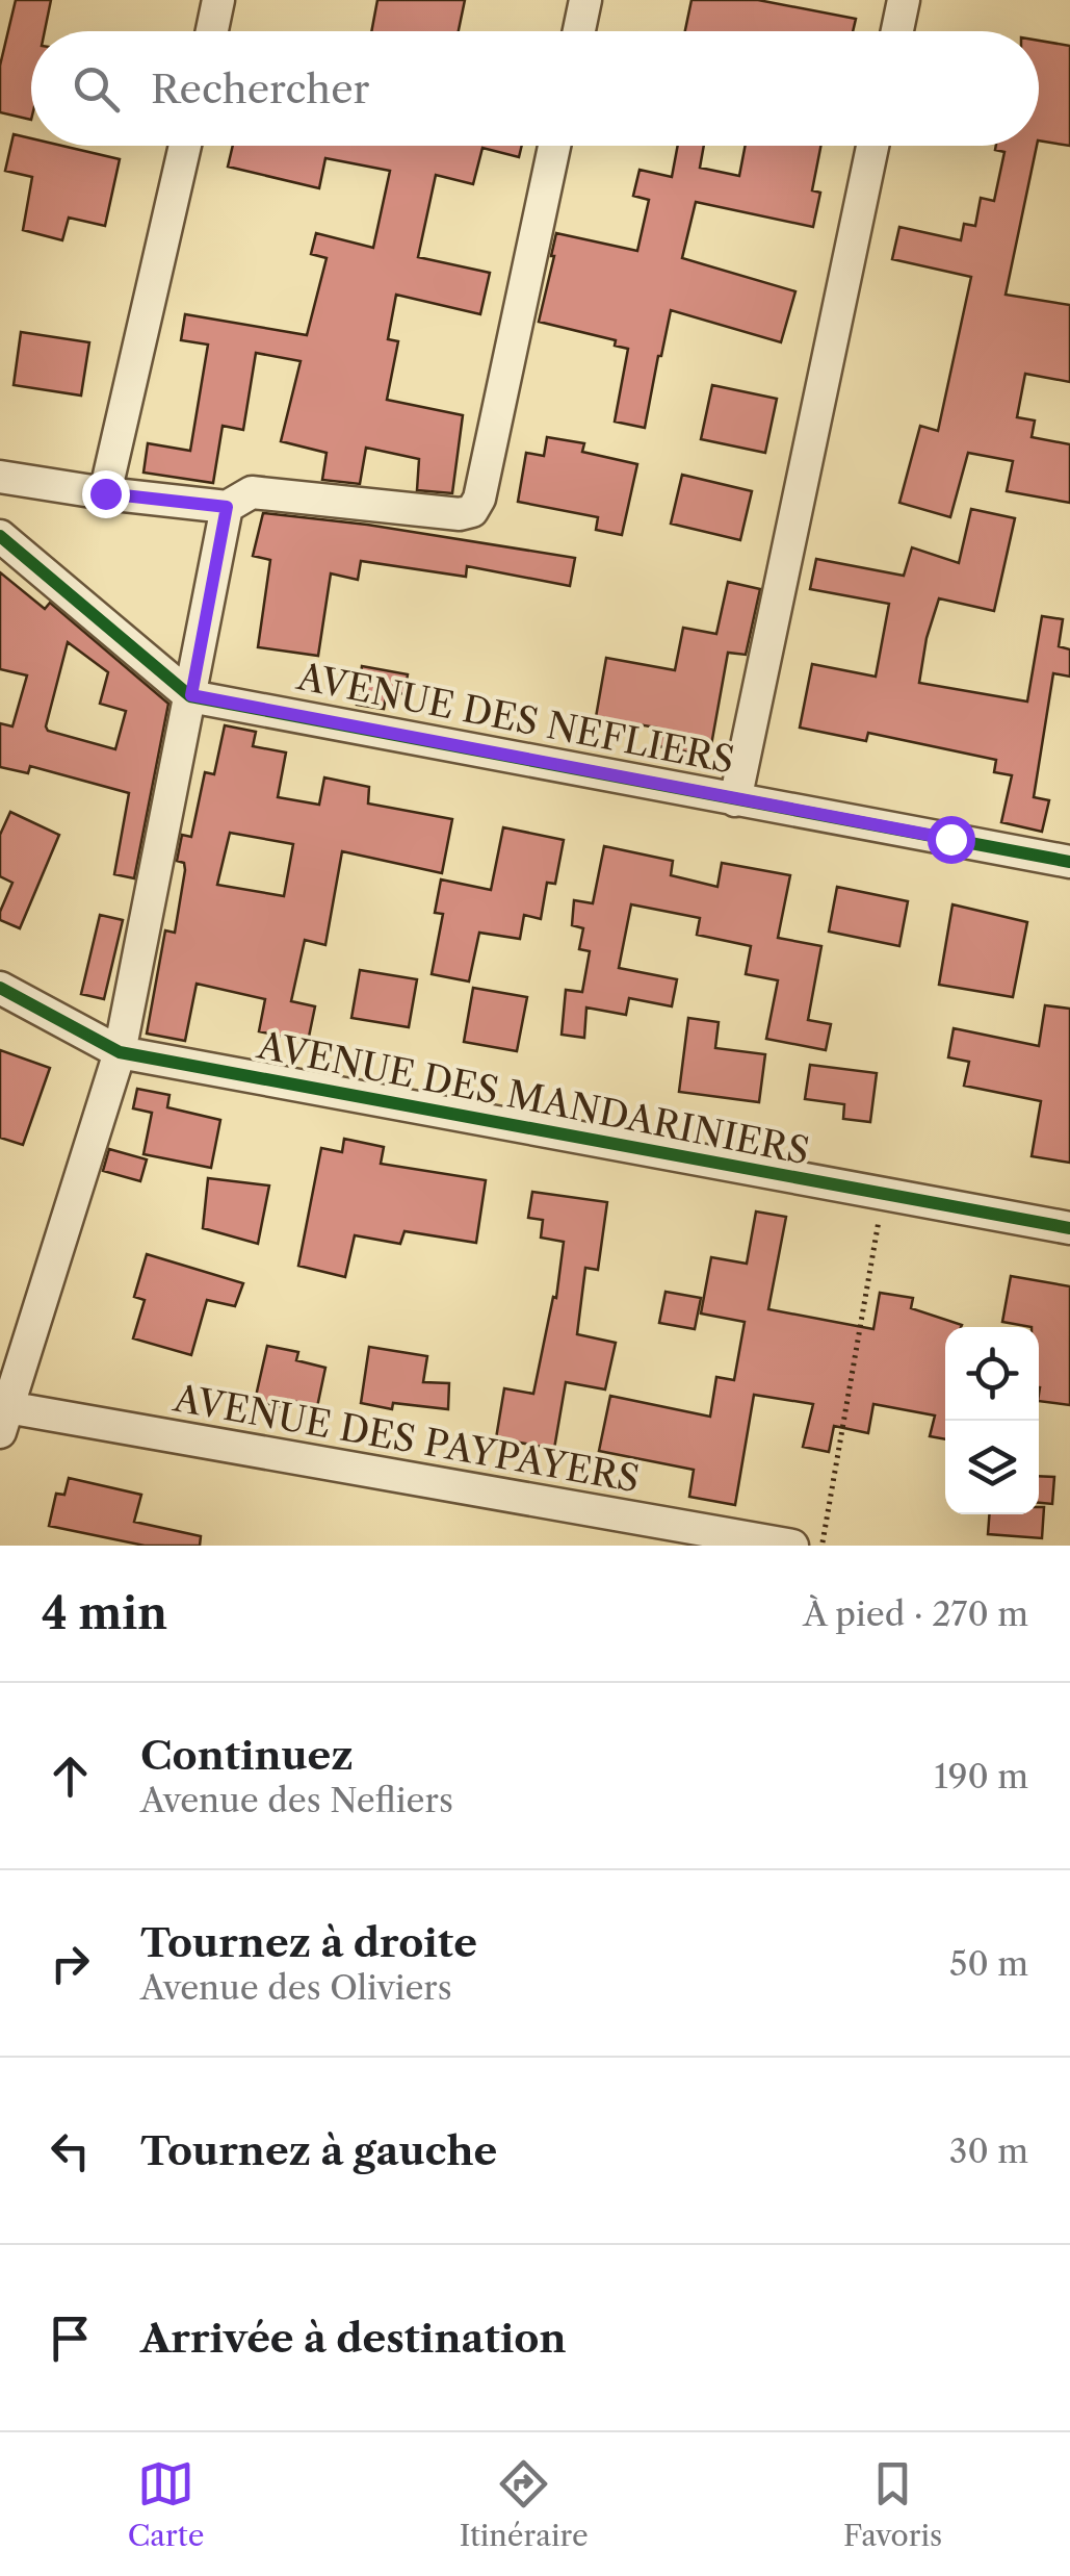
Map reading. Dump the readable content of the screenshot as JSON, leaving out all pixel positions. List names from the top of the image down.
{
  "streets": {
    "street": ["AVENUE DES NEFLIERS", "AVENUE DES MANDARINIERS", "AVENUE DES PAYPAYERS"]
  },
  "page": {
    "search": "Rechercher",
    "heading": ["4 min", "À pied · 270 m"],
    "list": [
      ["Continuez", "Avenue des Nefliers", "190 m"],
      ["Tournez à droite", "Avenue des Oliviers", "50 m"],
      ["Tournez à gauche", "30 m"],
      "Arrivée à destination"
    ],
    "nav": ["Carte", "Itinéraire", "Favoris"]
  }
}
